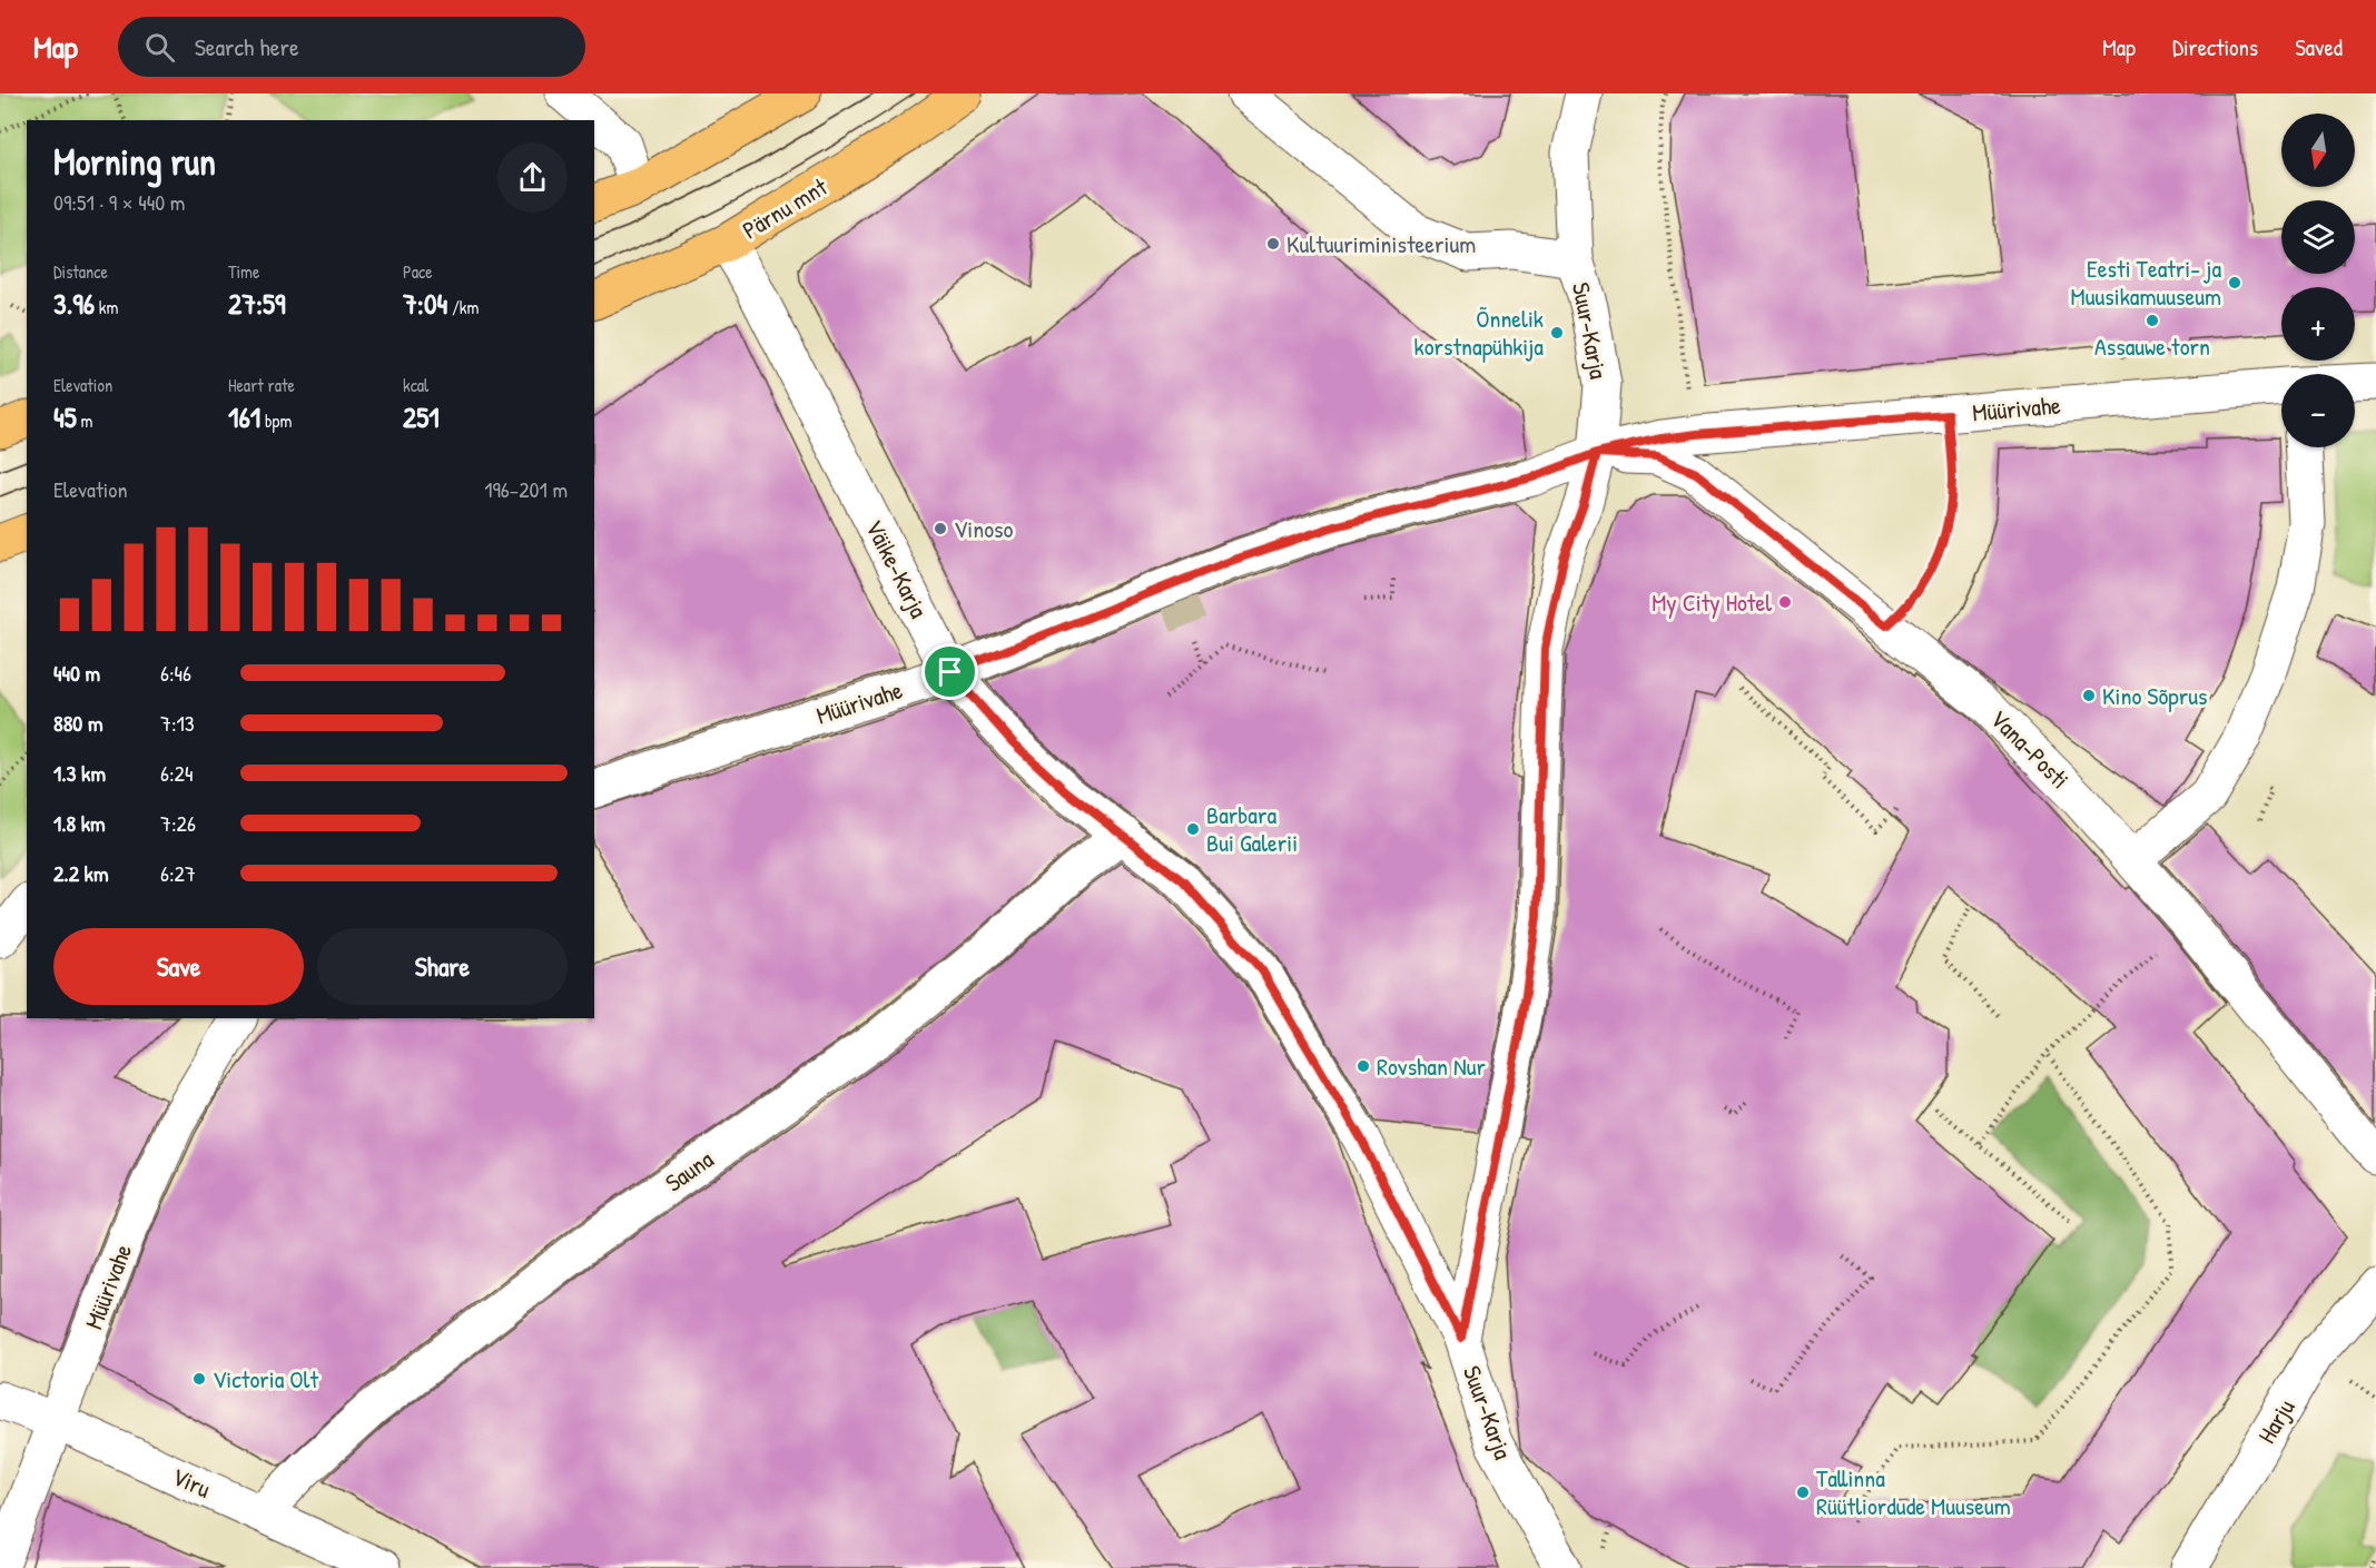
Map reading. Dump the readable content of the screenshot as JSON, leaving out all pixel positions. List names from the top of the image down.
{
  "streets": {
    "main road": ["Pärnu mnt"],
    "street": [
      "Suur-Karja",
      "Müürivahe",
      "Väike-Karja",
      "Vana-Posti",
      "Sauna",
      "Harju",
      "Viru"
    ]
  },
  "crossings": [
    ["Pärnu mnt", "Väike-Karja"],
    ["Suur-Karja", "Müürivahe"],
    ["Suur-Karja", "Väike-Karja"],
    ["Suur-Karja", "Vana-Posti"],
    ["Müürivahe", "Väike-Karja"],
    ["Müürivahe", "Vana-Posti"],
    ["Müürivahe", "Viru"],
    ["Väike-Karja", "Sauna"],
    ["Sauna", "Viru"]
  ],
  "places": [
    "Kultuuriministeerium",
    "Eesti Teatri- ja Muusikamuuseum",
    "Assauwe torn",
    "Õnnelik korstnapühkija",
    "Vinoso",
    "My City Hotel",
    "Kino Sõprus",
    "Barbara Bui Galerii",
    "Rovshan Nur",
    "Victoria Olt",
    "Tallinna Rüütliordude Muuseum"
  ],
  "north": "bottom",
  "page": {
    "header": "Map",
    "search": "Search here",
    "nav": ["Map", "Directions", "Saved"],
    "map_buttons": ["+", "−"],
    "heading": ["Morning run", "09:51 · 9 × 440 m"],
    "stats": [
      ["Distance", "3.96 km"],
      ["Time", "27:59"],
      ["Pace", "7:04 /km"],
      ["Elevation", "45 m"],
      ["Heart rate", "161 bpm"],
      ["kcal", "251"]
    ],
    "chart": ["Elevation", "196–201 m"],
    "list": [
      {
        "name": "440 m",
        "note": "6:46"
      },
      {
        "name": "880 m",
        "note": "7:13"
      },
      {
        "name": "1.3 km",
        "note": "6:24"
      },
      {
        "name": "1.8 km",
        "note": "7:26"
      },
      {
        "name": "2.2 km",
        "note": "6:27"
      }
    ],
    "buttons": ["Save", "Share"]
  }
}
